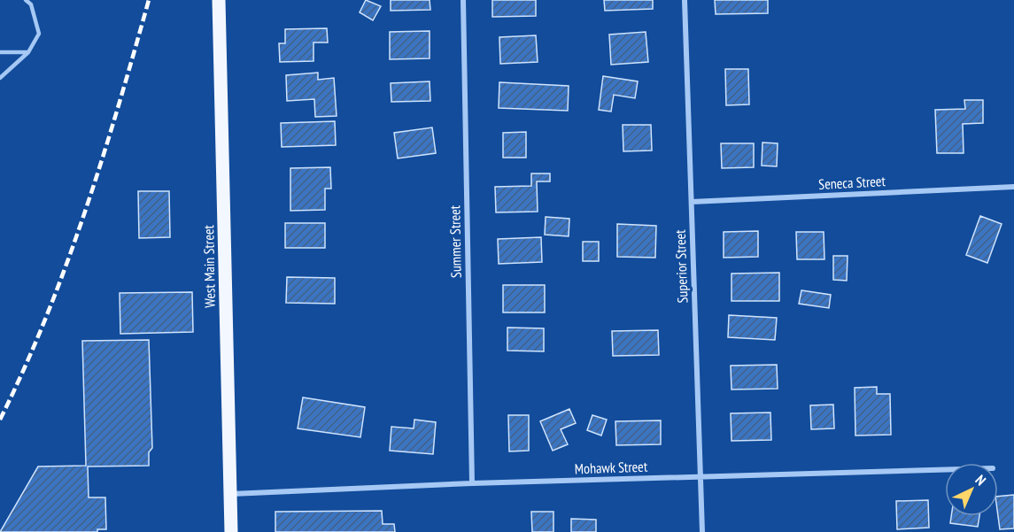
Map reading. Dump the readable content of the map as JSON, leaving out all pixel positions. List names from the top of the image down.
{
  "streets": {
    "main road": ["West Main Street"],
    "street": [
      "Seneca Street",
      "Summer Street",
      "Superior Street",
      "Mohawk Street"
    ]
  },
  "crossings": [
    ["Seneca Street", "Superior Street"],
    ["Summer Street", "Mohawk Street"],
    ["West Main Street", "Mohawk Street"],
    ["Superior Street", "Mohawk Street"]
  ],
  "north": "top right"
}
